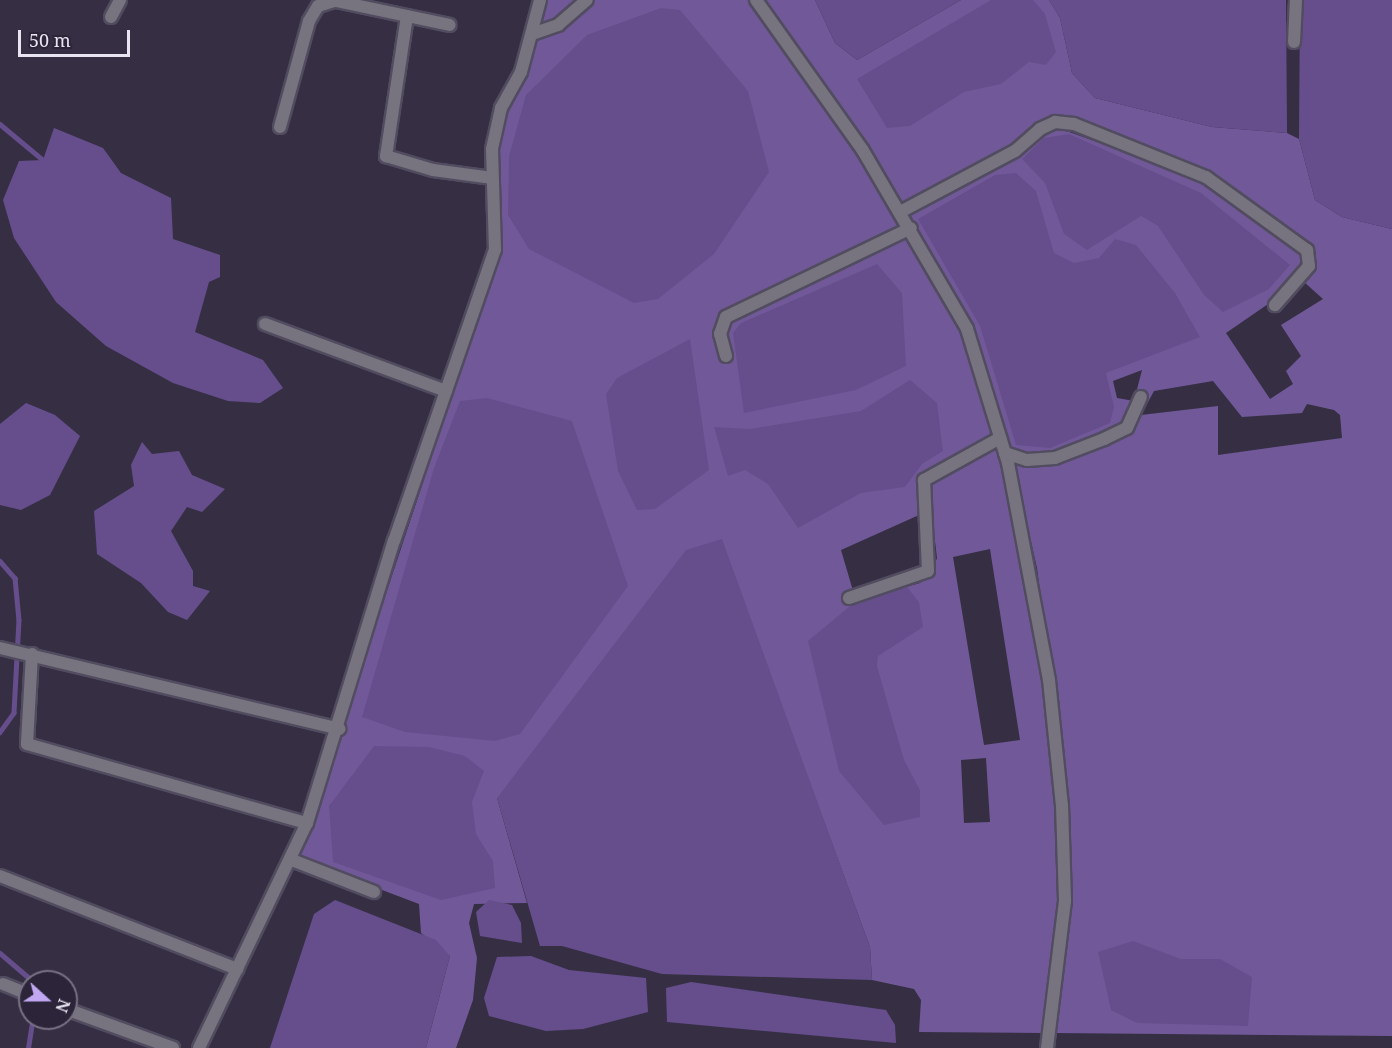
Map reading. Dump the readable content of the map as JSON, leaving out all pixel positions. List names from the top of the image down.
{
  "scale_bar": "50 m",
  "north": "right"
}
